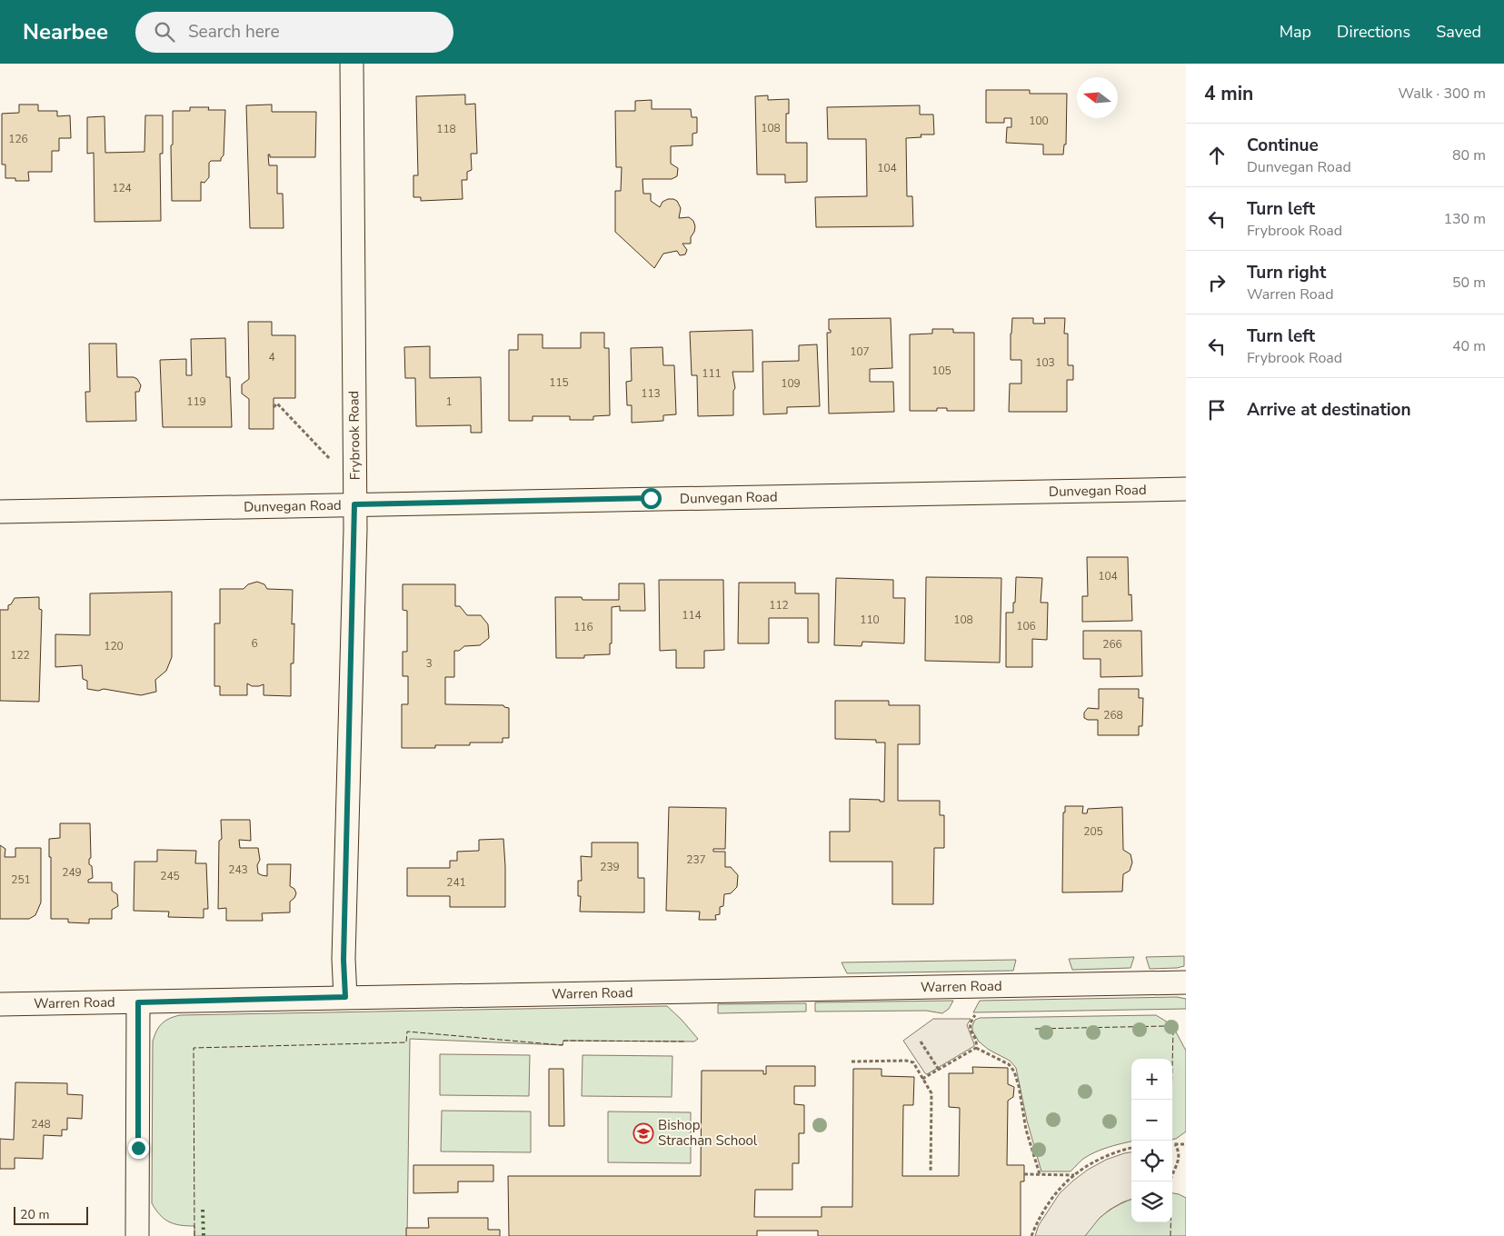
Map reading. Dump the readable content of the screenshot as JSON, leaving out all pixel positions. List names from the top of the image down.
{
  "streets": {
    "street": ["Frybrook Road", "Dunvegan Road", "Warren Road"]
  },
  "crossings": [
    ["Frybrook Road", "Dunvegan Road"],
    ["Frybrook Road", "Warren Road"]
  ],
  "places": {
    "school or university": ["Bishop Strachan School"]
  },
  "house_numbers": [
    "100",
    "108",
    "118",
    "126",
    "104",
    "124",
    "107",
    "4",
    "103",
    "105",
    "111",
    "115",
    "109",
    "113",
    "119",
    "1",
    "104",
    "112",
    "114",
    "110",
    "108",
    "106",
    "116",
    "6",
    "266",
    "120",
    "122",
    "3",
    "268",
    "205",
    "237",
    "239",
    "243",
    "249",
    "245",
    "251",
    "241",
    "248"
  ],
  "scale_bar": "20 m",
  "north": "left",
  "page": {
    "header": "Nearbee",
    "search": "Search here",
    "nav": ["Map", "Directions", "Saved"],
    "heading": ["4 min", "Walk · 300 m"],
    "list": [
      ["Continue", "Dunvegan Road", "80 m"],
      ["Turn left", "Frybrook Road", "130 m"],
      ["Turn right", "Warren Road", "50 m"],
      ["Turn left", "Frybrook Road", "40 m"],
      "Arrive at destination"
    ],
    "map_buttons": ["+", "−"],
    "scale": "20 m"
  }
}
